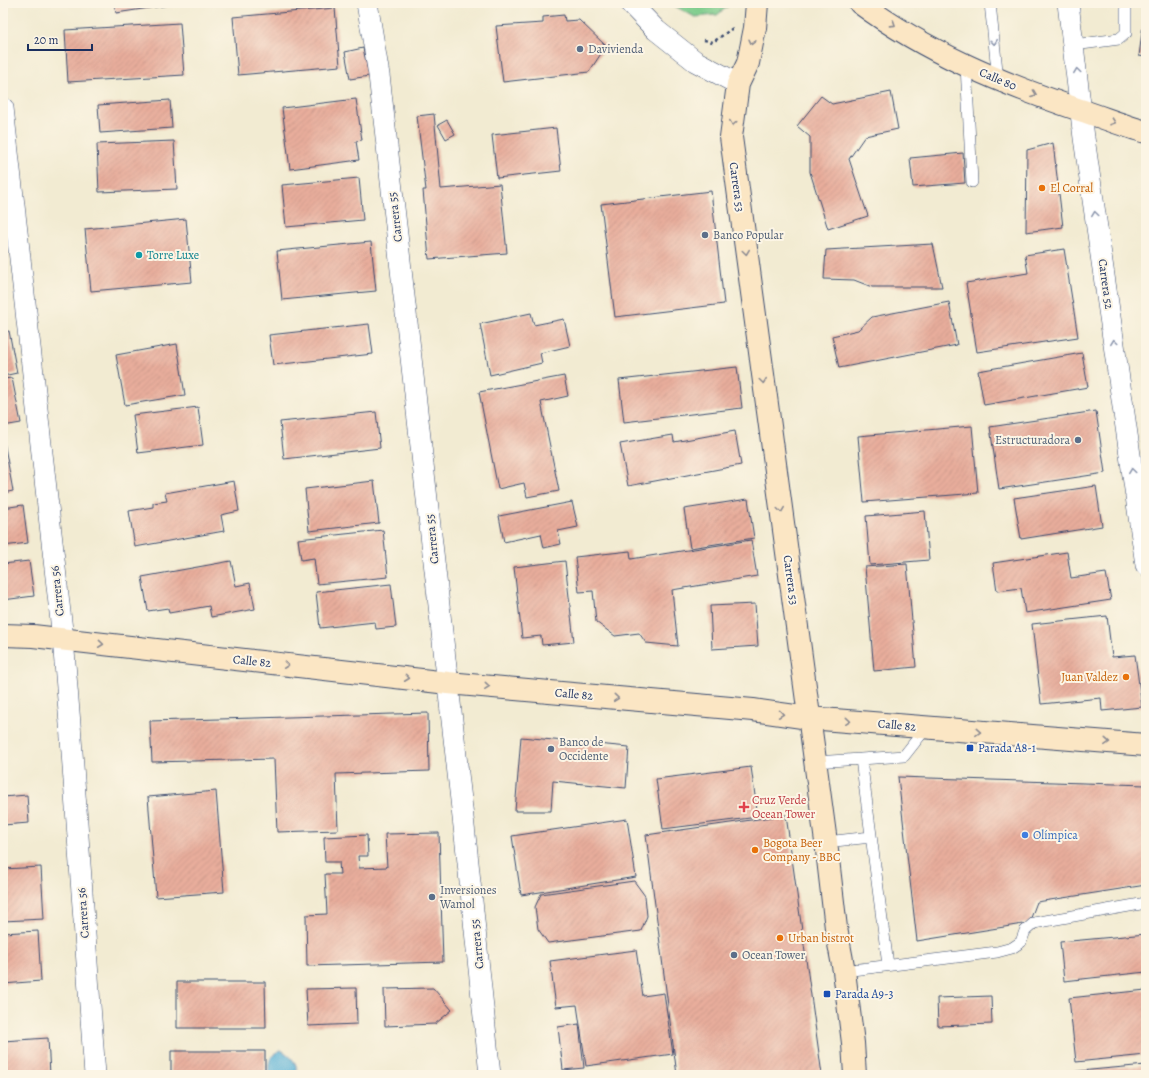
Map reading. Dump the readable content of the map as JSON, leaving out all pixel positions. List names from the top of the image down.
{
  "streets": {
    "main road": ["Calle 80", "Carrera 53", "Calle 82"],
    "street": ["Carrera 55", "Carrera 52", "Carrera 56"]
  },
  "crossings": [
    ["Calle 80", "Carrera 52"],
    ["Carrera 53", "Calle 82"],
    ["Carrera 55", "Calle 82"],
    ["Carrera 56", "Calle 82"]
  ],
  "one_way": [
    "Calle 80",
    "Carrera 53",
    "Carrera 52",
    "Calle 82"
  ],
  "places": {
    "other": [
      "Davivienda",
      "El Corral",
      "Banco Popular",
      "Torre Luxe",
      "Estructuradora",
      "Juan Valdez",
      "Banco de Occidente",
      "Olímpica",
      "Bogota Beer Company - BBC",
      "Inversiones Wamol",
      "Urban bistrot",
      "Ocean Tower"
    ],
    "transit": ["Parada A8-1", "Parada A9-3"],
    "health": ["Cruz Verde Ocean Tower"]
  },
  "scale_bar": "20 m"
}
